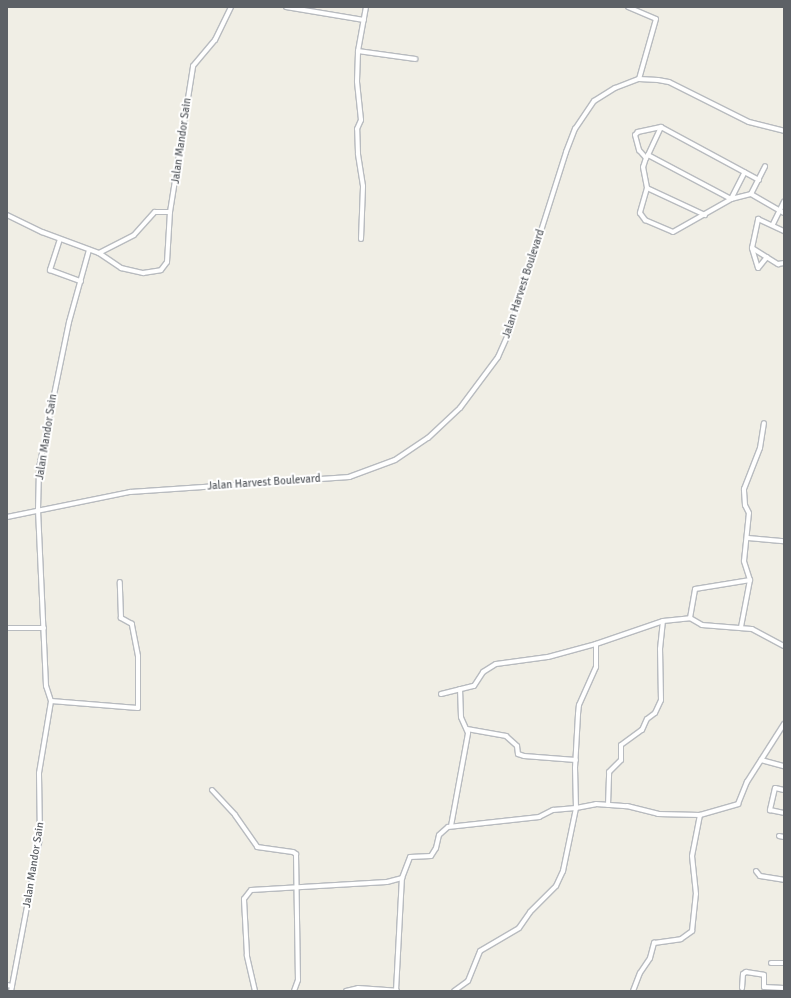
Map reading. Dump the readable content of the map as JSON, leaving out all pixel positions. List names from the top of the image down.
{
  "streets": {
    "street": ["Jalan Mandor Sain", "Jalan Harvest Boulevard"]
  },
  "crossings": [
    ["Jalan Mandor Sain", "Jalan Harvest Boulevard"]
  ]
}
